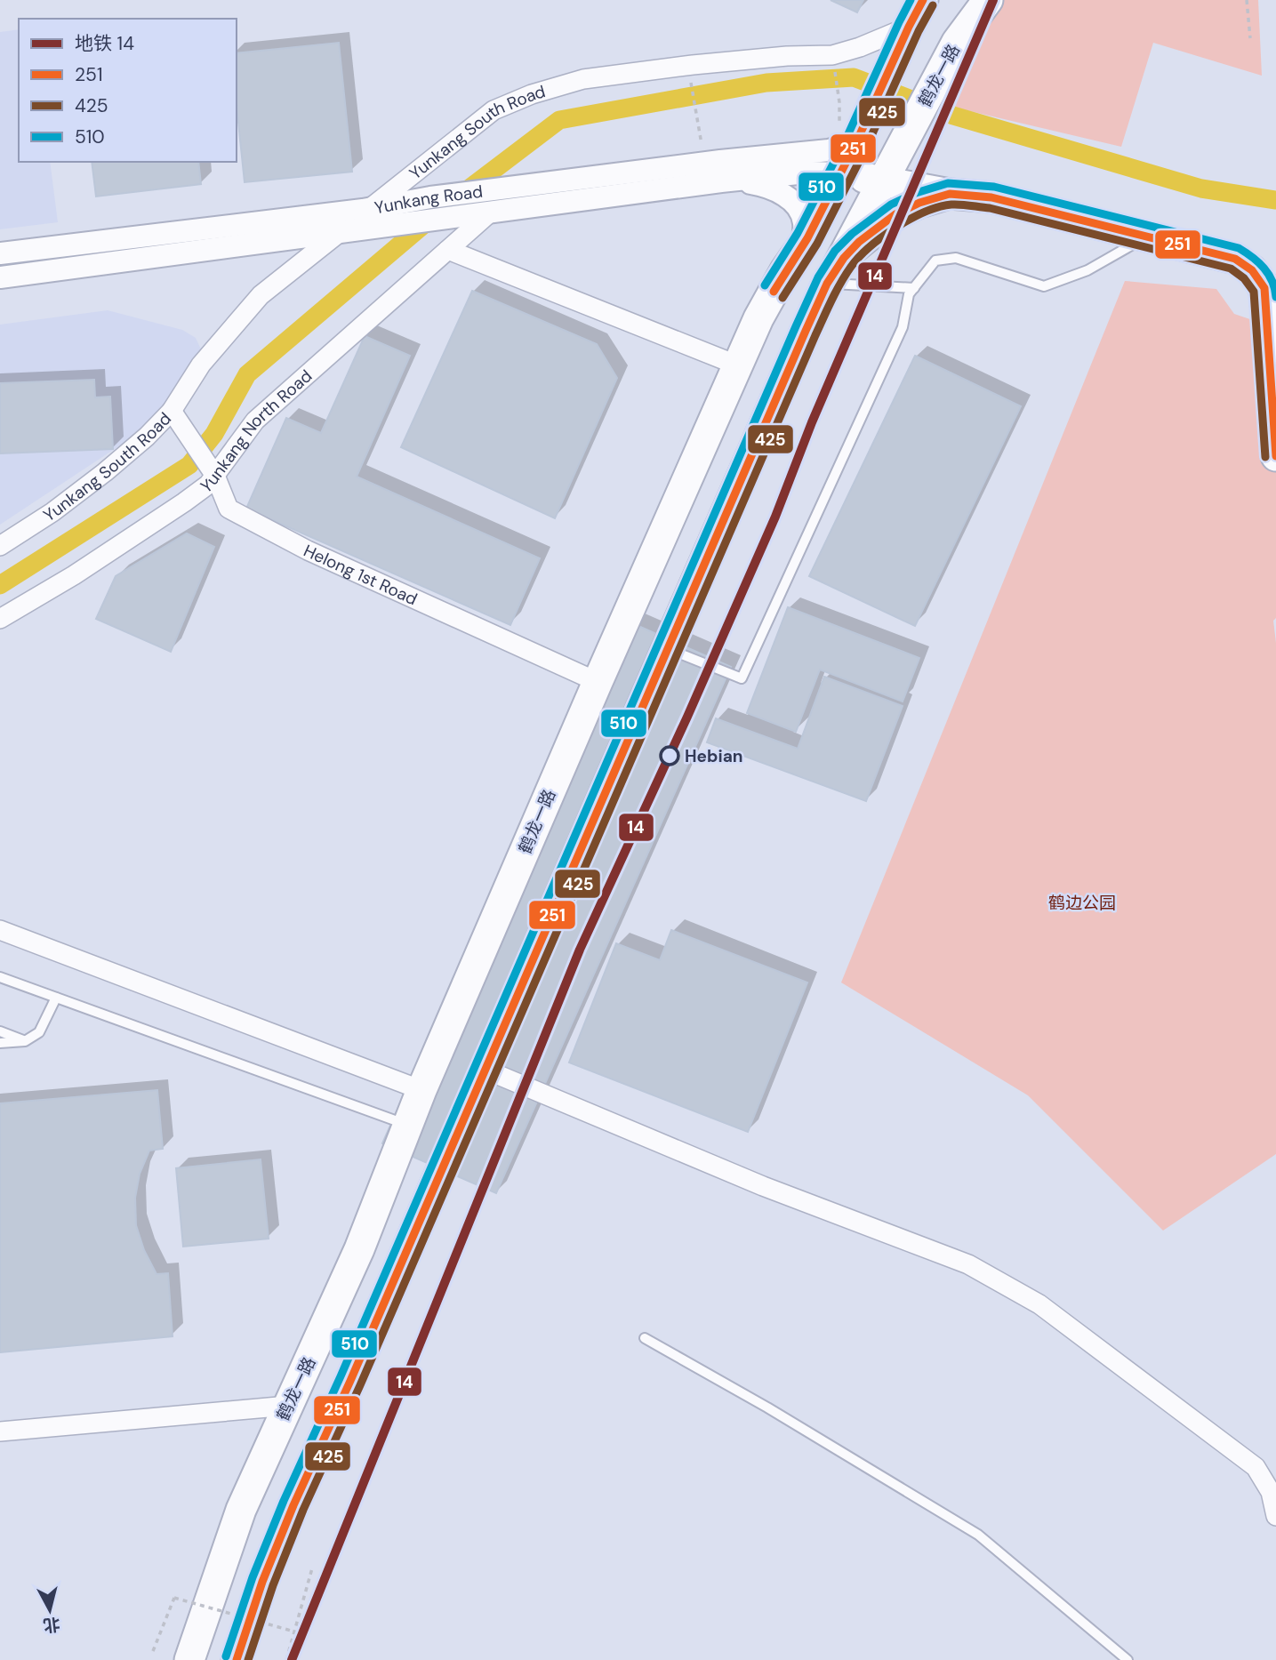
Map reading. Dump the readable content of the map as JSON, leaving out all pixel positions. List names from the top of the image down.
{
  "streets": {
    "highway": ["鹤龙一路"],
    "street": [
      "Yunkang South Road",
      "Yunkang Road",
      "Yunkang North Road",
      "Helong 1st Road"
    ]
  },
  "crossings": [
    ["鹤龙一路", "Yunkang South Road"],
    ["鹤龙一路", "Yunkang Road"],
    ["鹤龙一路", "Helong 1st Road"],
    ["Yunkang South Road", "Yunkang Road"],
    ["Yunkang South Road", "Helong 1st Road"],
    ["Yunkang Road", "Yunkang North Road"],
    ["Yunkang North Road", "Helong 1st Road"]
  ],
  "parks": ["鹤边公园"],
  "places": ["Hebian"],
  "lines": [
    "metro line 14",
    "transit line 251",
    "transit line 510",
    "transit line 425"
  ],
  "legend": [
    "地铁 14",
    "251",
    "425",
    "510"
  ],
  "north": "bottom"
}
